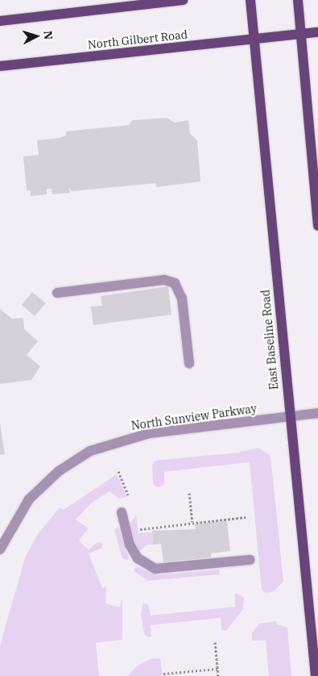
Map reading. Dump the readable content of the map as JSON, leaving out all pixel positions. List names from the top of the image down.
{
  "streets": {
    "main road": ["North Gilbert Road", "East Baseline Road"],
    "street": ["North Sunview Parkway"]
  },
  "crossings": [
    ["North Gilbert Road", "East Baseline Road"],
    ["East Baseline Road", "North Sunview Parkway"]
  ],
  "north": "right"
}
